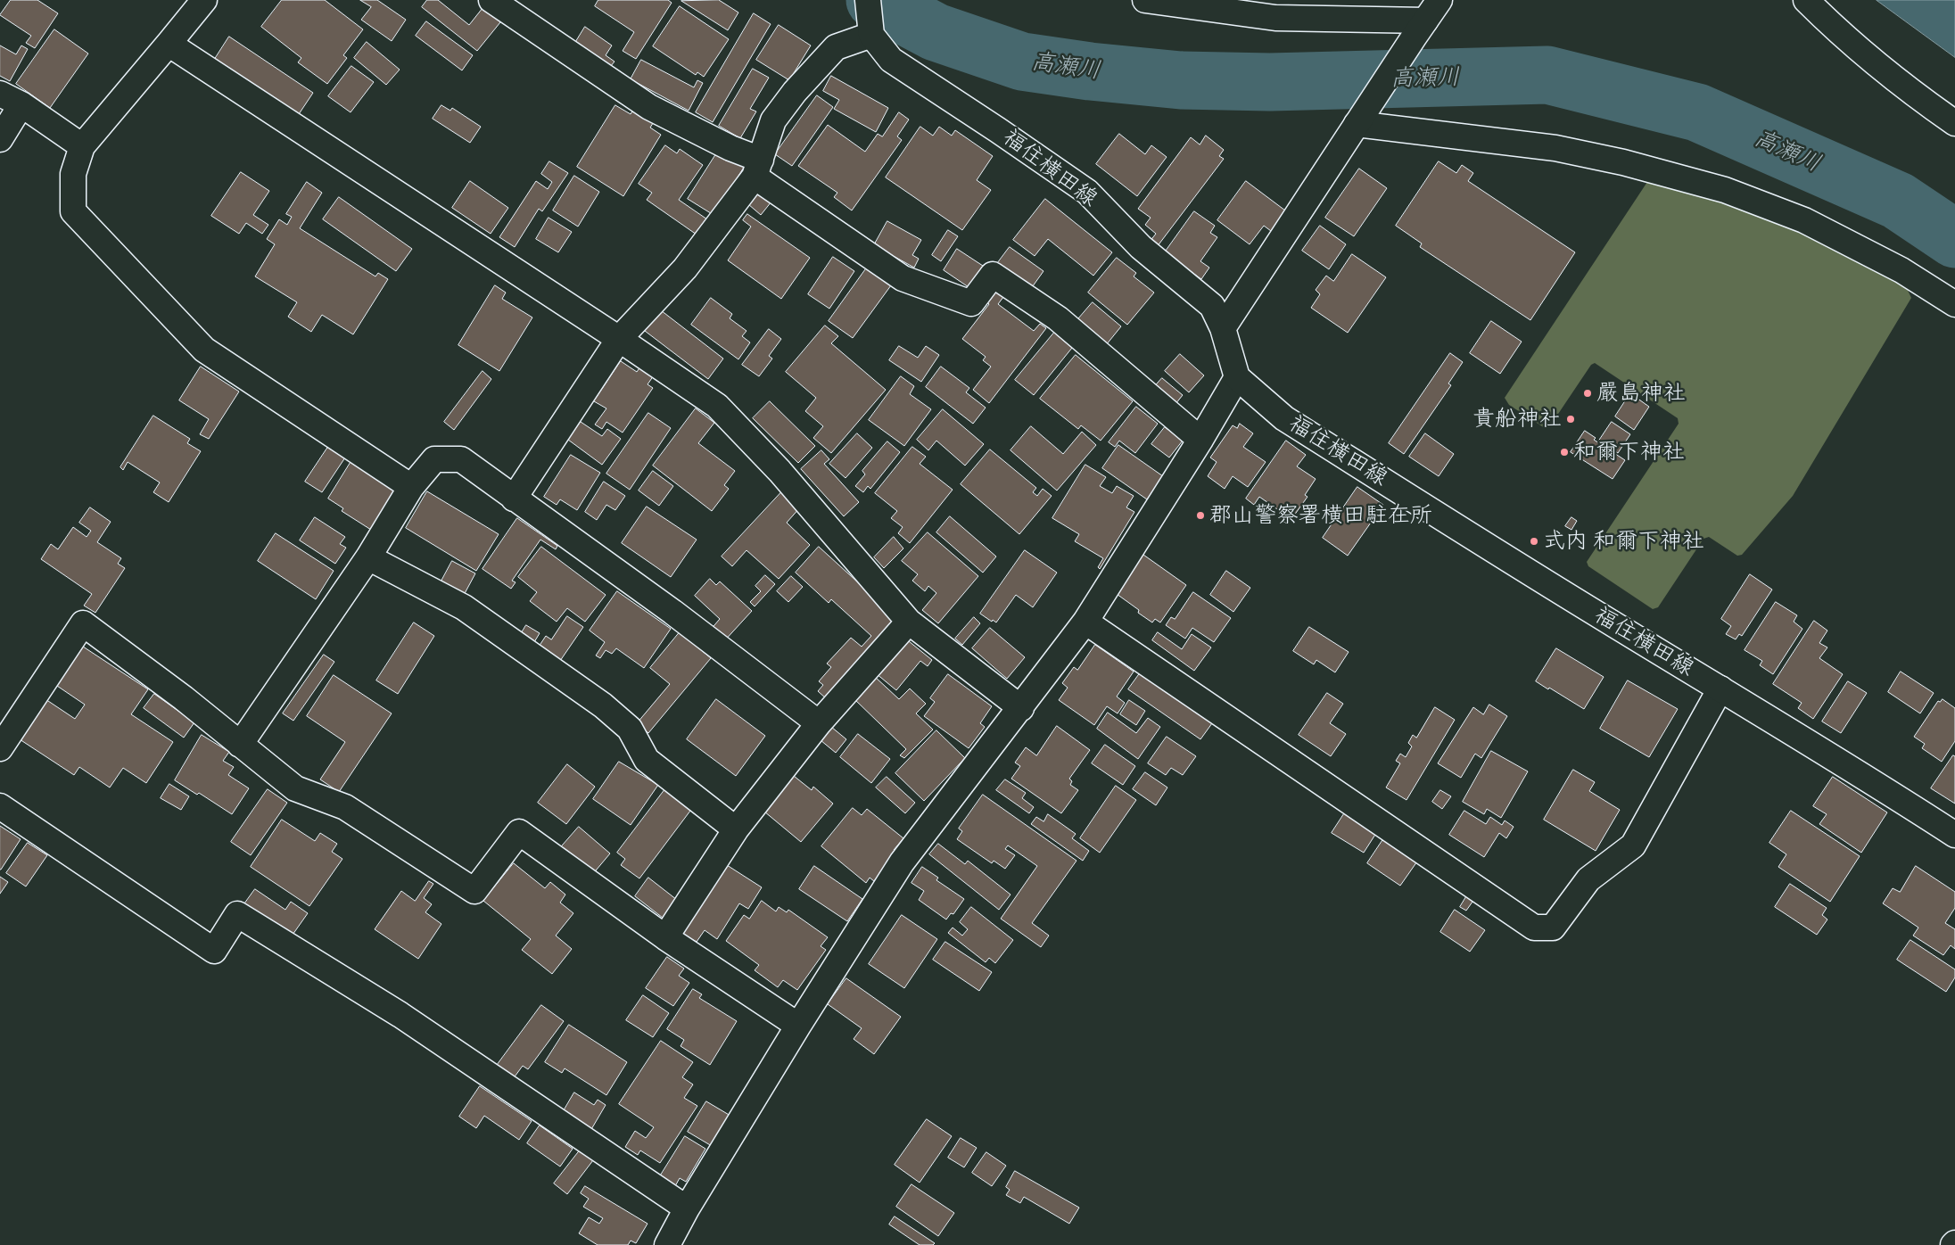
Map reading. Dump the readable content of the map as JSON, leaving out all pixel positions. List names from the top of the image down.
{
  "streets": {
    "street": ["福住横田線"]
  },
  "water": ["高瀬川"],
  "places": [
    "嚴島神社",
    "貴船神社",
    "和爾下神社",
    "郡山警察署横田駐在所",
    "式内 和爾下神社"
  ]
}
